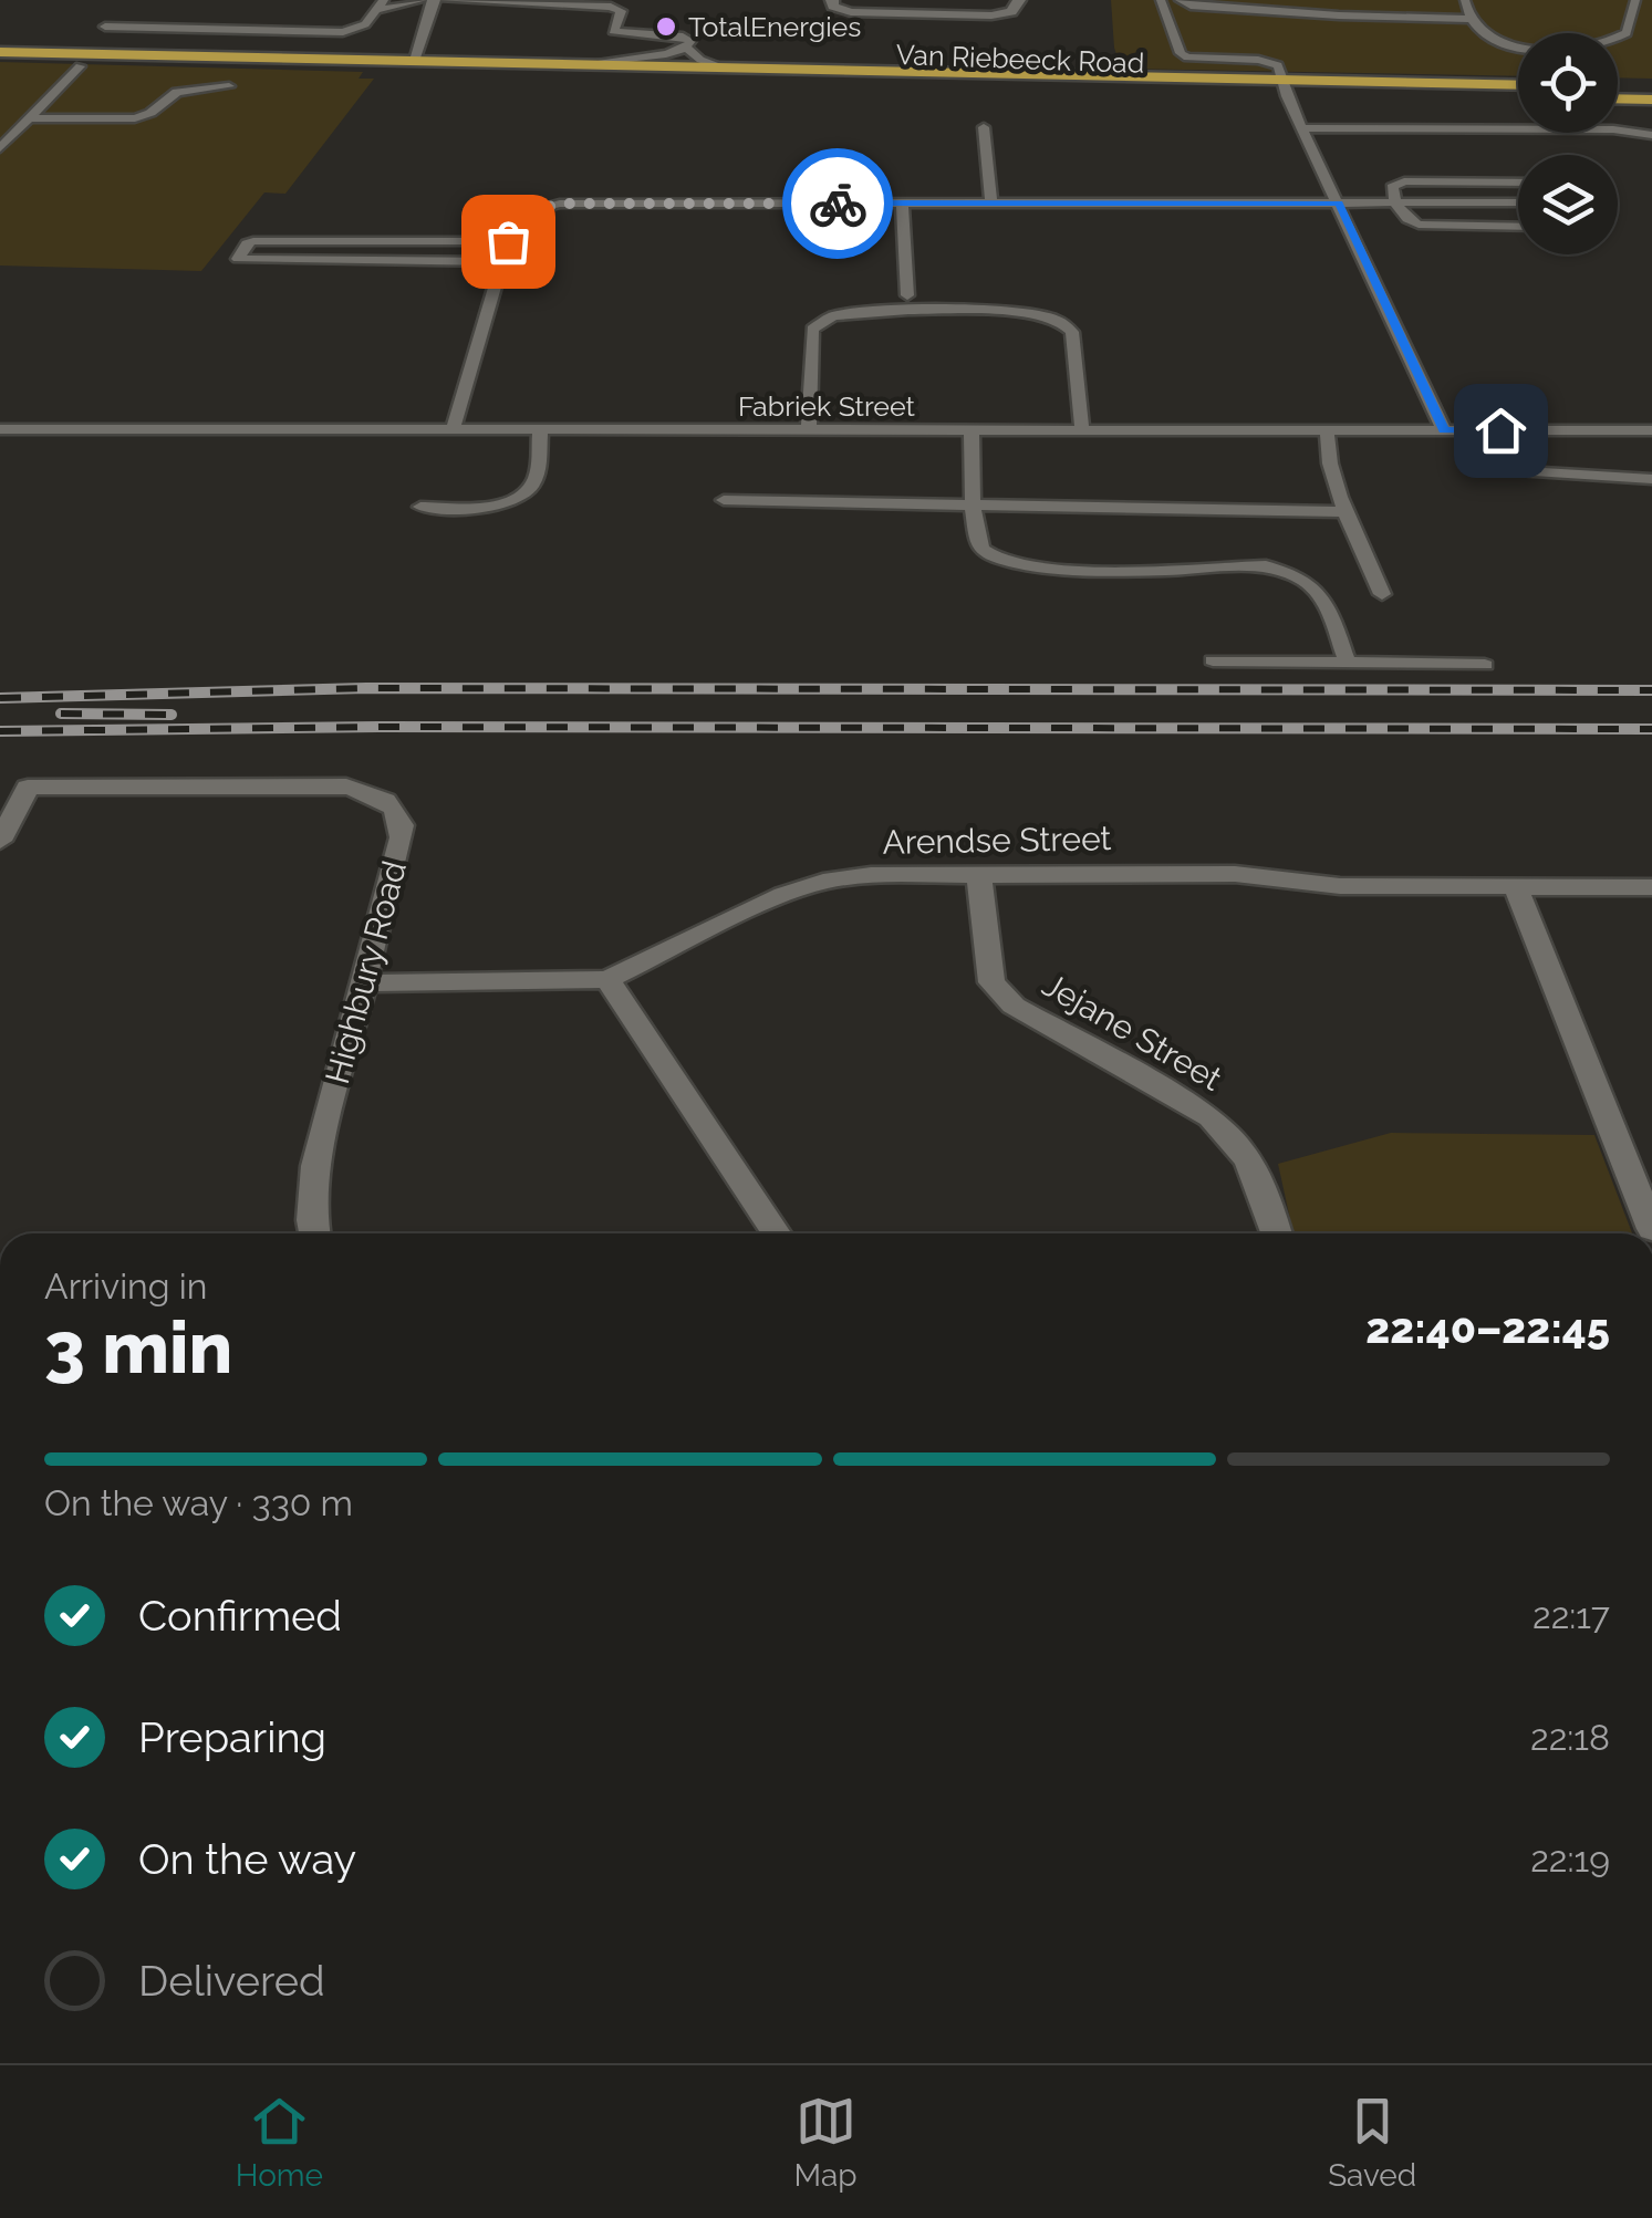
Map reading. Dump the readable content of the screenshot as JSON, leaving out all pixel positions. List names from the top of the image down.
{
  "streets": {
    "main road": ["Van Riebeeck Road"],
    "street": ["Arendse Street", "Highbury Road", "Jejane Street"],
    "lane": ["Fabriek Street"]
  },
  "crossings": [
    ["Arendse Street", "Highbury Road"],
    ["Arendse Street", "Jejane Street"]
  ],
  "places": ["TotalEnergies"],
  "page": {
    "heading": ["3 min", "Arriving in", "22:40–22:45"],
    "bar": "On the way · 330 m",
    "list": [
      ["Confirmed", "22:17"],
      ["Preparing", "22:18"],
      ["On the way", "22:19"],
      "Delivered"
    ],
    "tabs": ["Home", "Map", "Saved"]
  }
}
